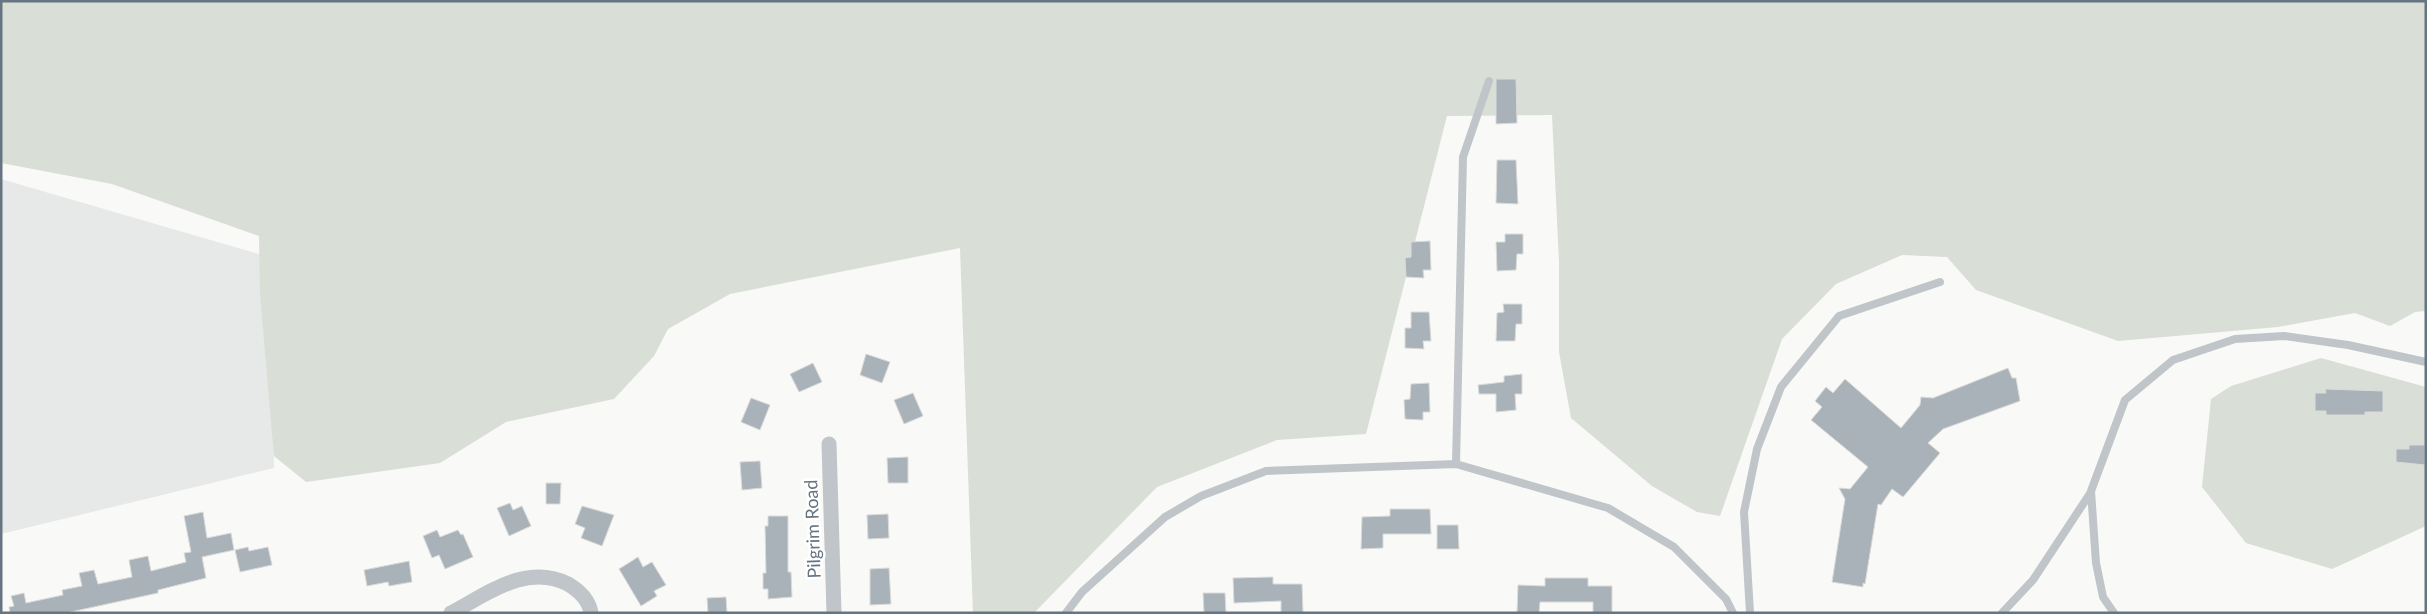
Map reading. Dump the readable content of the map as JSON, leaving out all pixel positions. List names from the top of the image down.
{
  "streets": {
    "street": ["Pilgrim Road"]
  }
}
